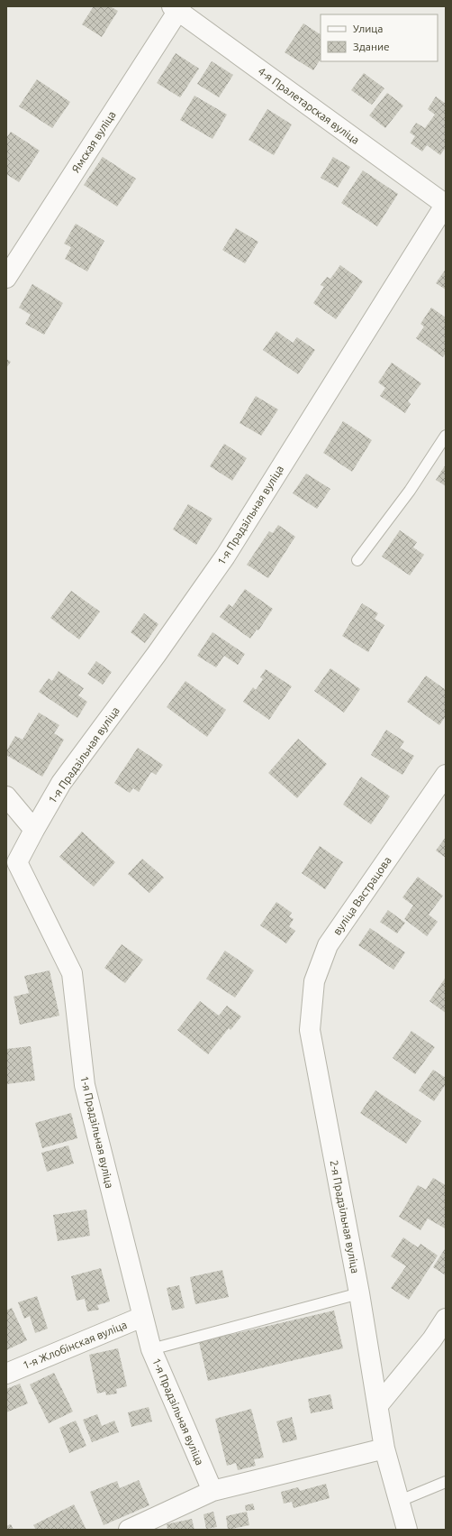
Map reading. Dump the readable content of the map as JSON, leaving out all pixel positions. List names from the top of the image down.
{
  "streets": {
    "street": [
      "4-я Пралетарская вуліца",
      "Ямская вуліца",
      "1-я Прадзільная вуліца",
      "вуліца Вастрацова",
      "2-я Прадзільная вуліца",
      "1-я Жлобінская вуліца"
    ]
  },
  "crossings": [
    ["4-я Пралетарская вуліца", "Ямская вуліца"],
    ["4-я Пралетарская вуліца", "1-я Прадзільная вуліца"],
    ["1-я Прадзільная вуліца", "1-я Жлобінская вуліца"],
    ["вуліца Вастрацова", "2-я Прадзільная вуліца"]
  ],
  "legend": ["Улица", "Здание"]
}
